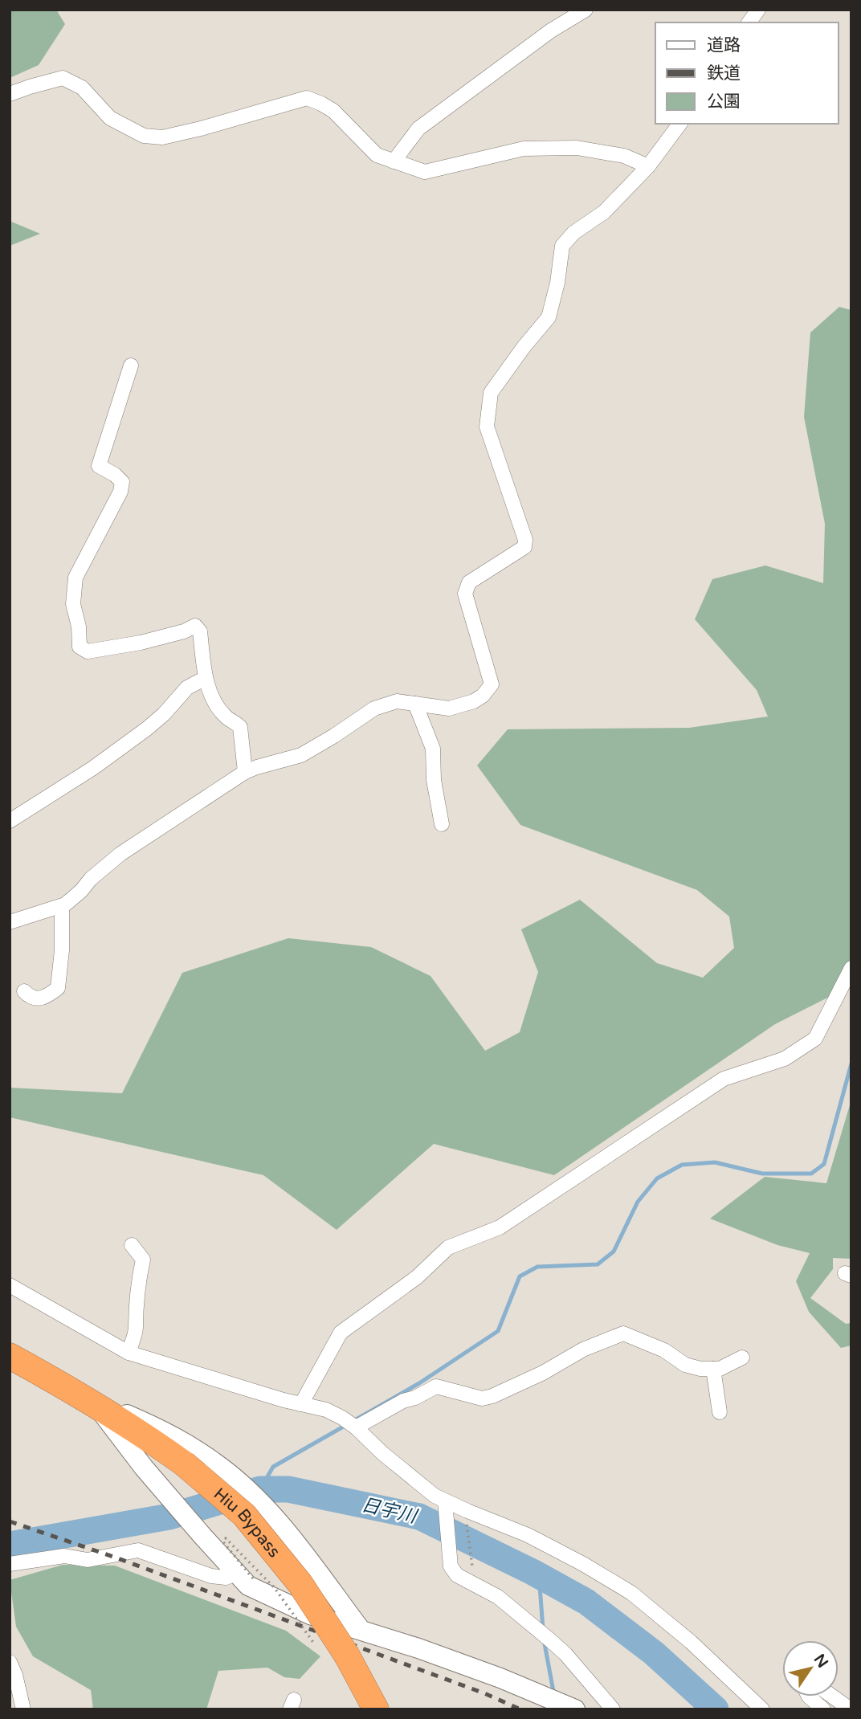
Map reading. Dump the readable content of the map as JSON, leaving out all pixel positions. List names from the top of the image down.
{
  "streets": {
    "highway": ["Hiu Bypass"]
  },
  "water": ["日宇川"],
  "legend": ["道路", "鉄道", "公園"],
  "north": "top right"
}
